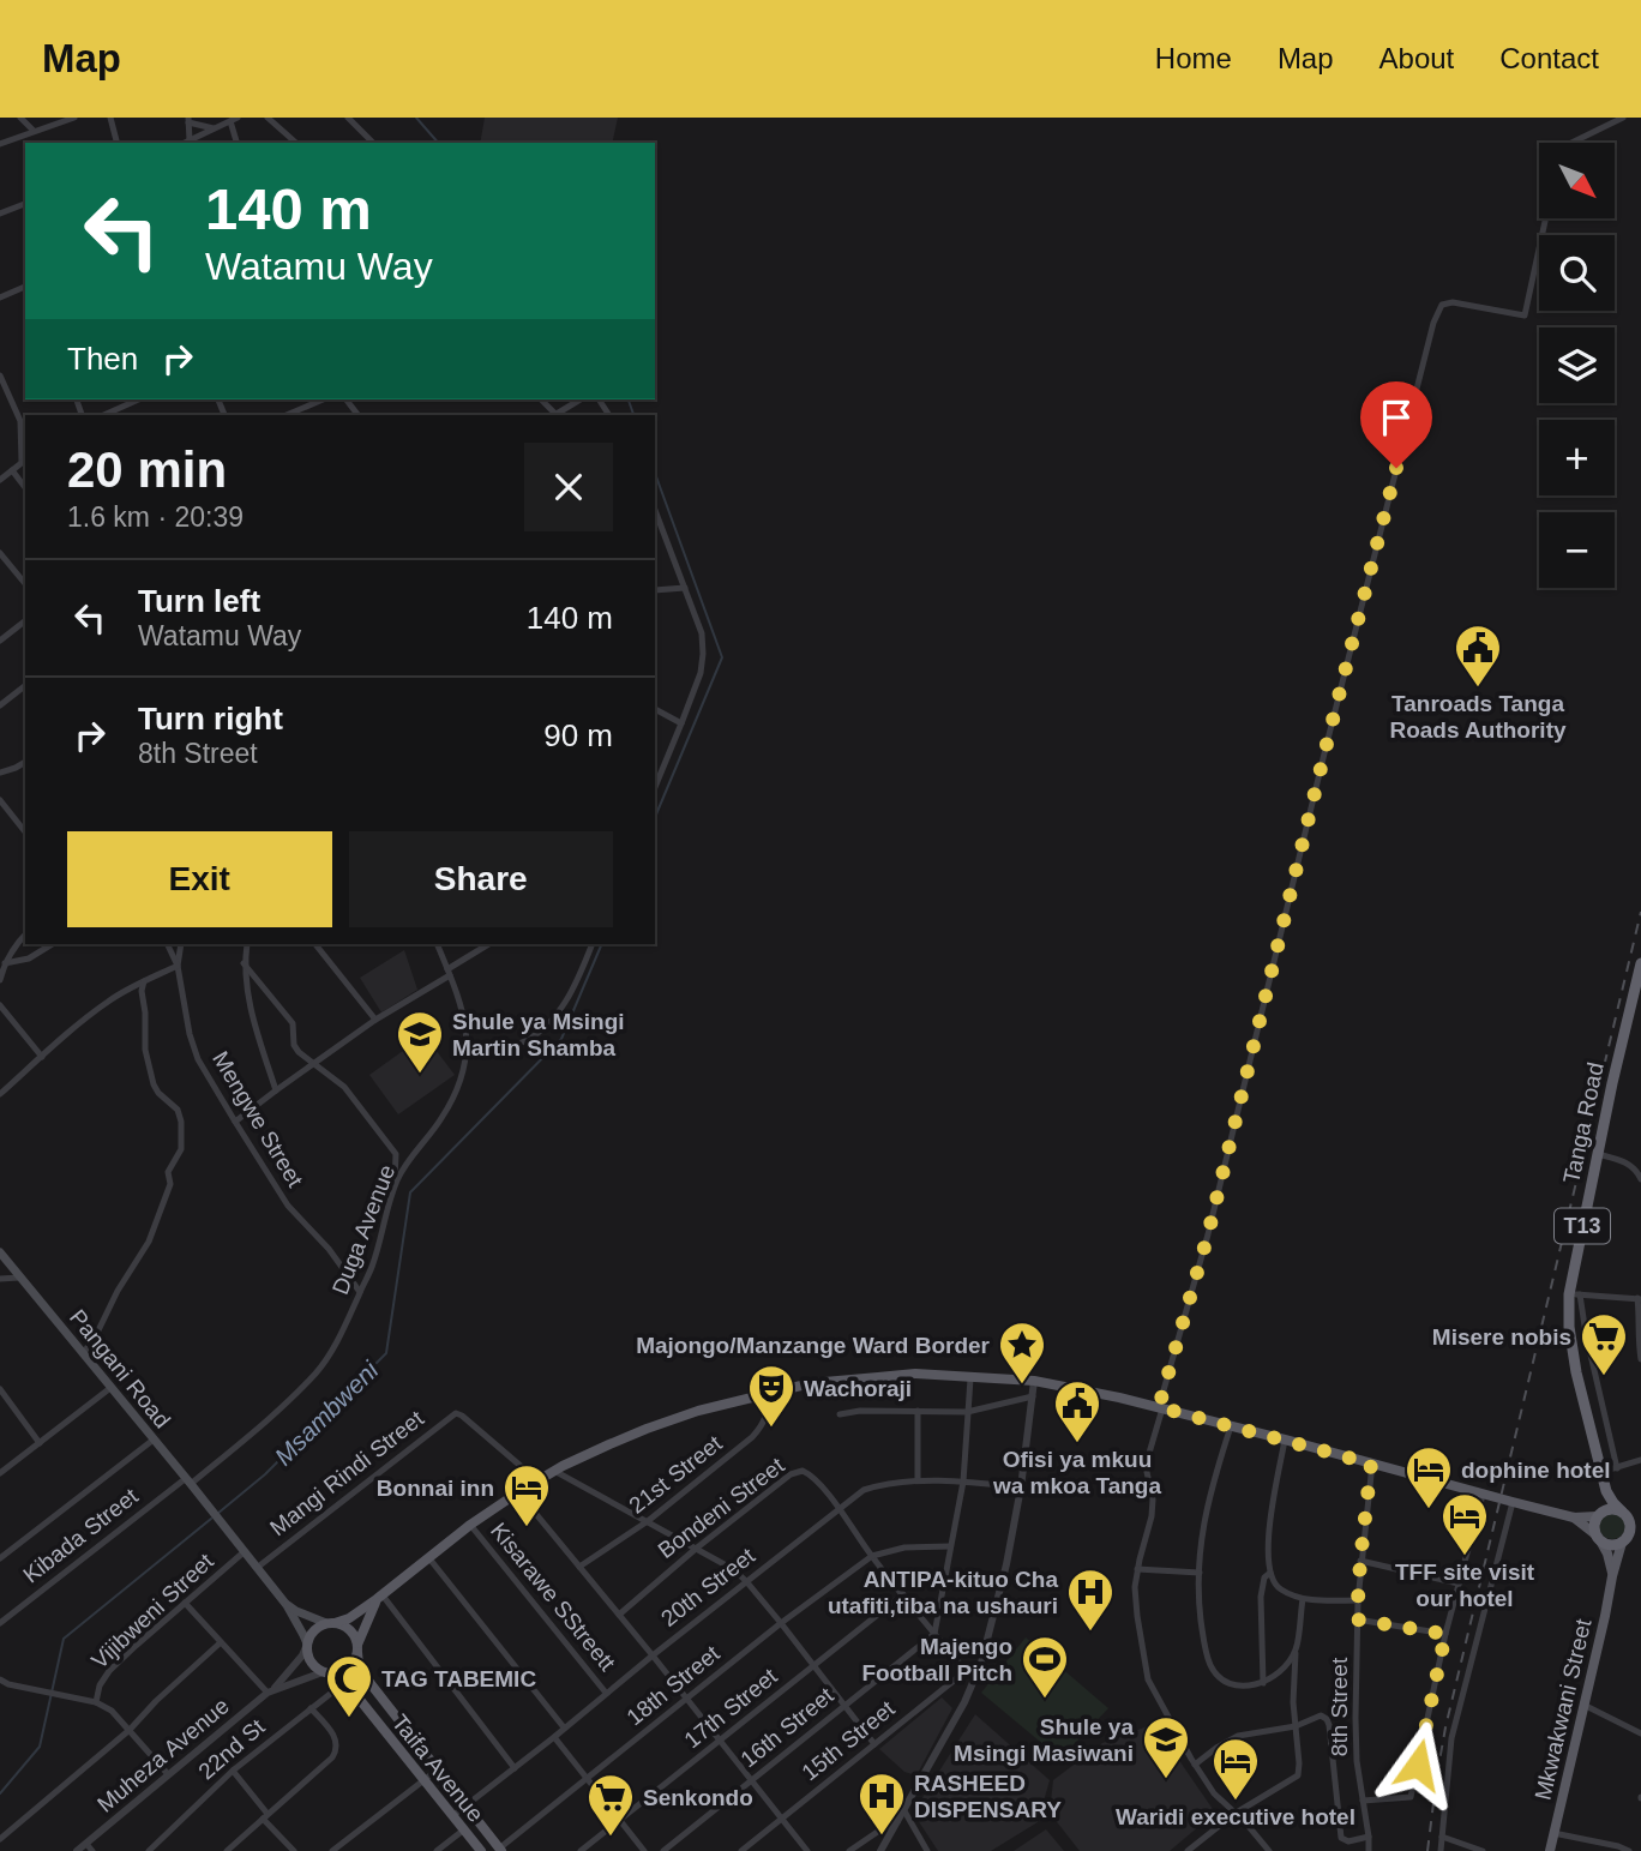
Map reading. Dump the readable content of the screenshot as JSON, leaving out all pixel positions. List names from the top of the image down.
{
  "streets": {
    "highway": ["Tanga Road", "T13"],
    "main road": ["Pangani Road", "Mkwakwani Street", "Taifa Avenue"],
    "street": [
      "Mengwe Street",
      "Duga Avenue",
      "Mangi Rindi Street",
      "21st Street",
      "Bondeni Street",
      "Kibada Street",
      "20th Street",
      "Kisarawe SStreett",
      "Vijibweni Street",
      "18th Street",
      "8th Street",
      "17th Street",
      "16th Street",
      "15th Street",
      "22nd St",
      "Muheza Avenue"
    ]
  },
  "crossings": [
    ["Mengwe Street", "Duga Avenue"],
    ["Tanga Road", "T13"],
    ["T13", "Mkwakwani Street"],
    ["Duga Avenue", "Pangani Road"],
    ["Duga Avenue", "Kibada Street"],
    ["Pangani Road", "Mangi Rindi Street"],
    ["Pangani Road", "Kibada Street"],
    ["Pangani Road", "Vijibweni Street"],
    ["Pangani Road", "Taifa Avenue"],
    ["Bondeni Street", "20th Street"],
    ["Bondeni Street", "18th Street"],
    ["Bondeni Street", "17th Street"],
    ["Bondeni Street", "16th Street"],
    ["Bondeni Street", "15th Street"],
    ["20th Street", "Kisarawe SStreett"],
    ["20th Street", "Taifa Avenue"],
    ["18th Street", "Taifa Avenue"],
    ["22nd St", "Taifa Avenue"]
  ],
  "water": ["Msambweni"],
  "places": {
    "public building": ["Tanroads Tanga Roads Authority", "Ofisi ya mkuu wa mkoa Tanga"],
    "school or university": ["Shule ya Msingi Martin Shamba", "Shule ya Msingi Masiwani"],
    "supermarket": ["Misere nobis", "Senkondo"],
    "place": ["Majongo/Manzange Ward Border"],
    "theatre": ["Wachoraji"],
    "hotel": [
      "dophine hotel",
      "Bonnai inn",
      "TFF site visit our hotel",
      "Waridi executive hotel"
    ],
    "hospital": ["ANTIPA-kituo Cha utafiti,tiba na ushauri", "RASHEED DISPENSARY"],
    "sports": ["Majengo Football Pitch"],
    "mosque": ["TAG TABEMIC"]
  },
  "north": "bottom right",
  "page": {
    "header": "Map",
    "nav": [
      "Home",
      "Map",
      "About",
      "Contact"
    ],
    "map_buttons": ["+", "−"],
    "turn": ["140 m", "Watamu Way"],
    "then": "Then",
    "heading": ["20 min", "1.6 km · 20:39"],
    "list": [
      {
        "name": "Turn left",
        "note": "Watamu Way",
        "value": "140 m"
      },
      {
        "name": "Turn right",
        "note": "8th Street",
        "value": "90 m"
      }
    ],
    "buttons": ["Exit", "Share"]
  }
}
